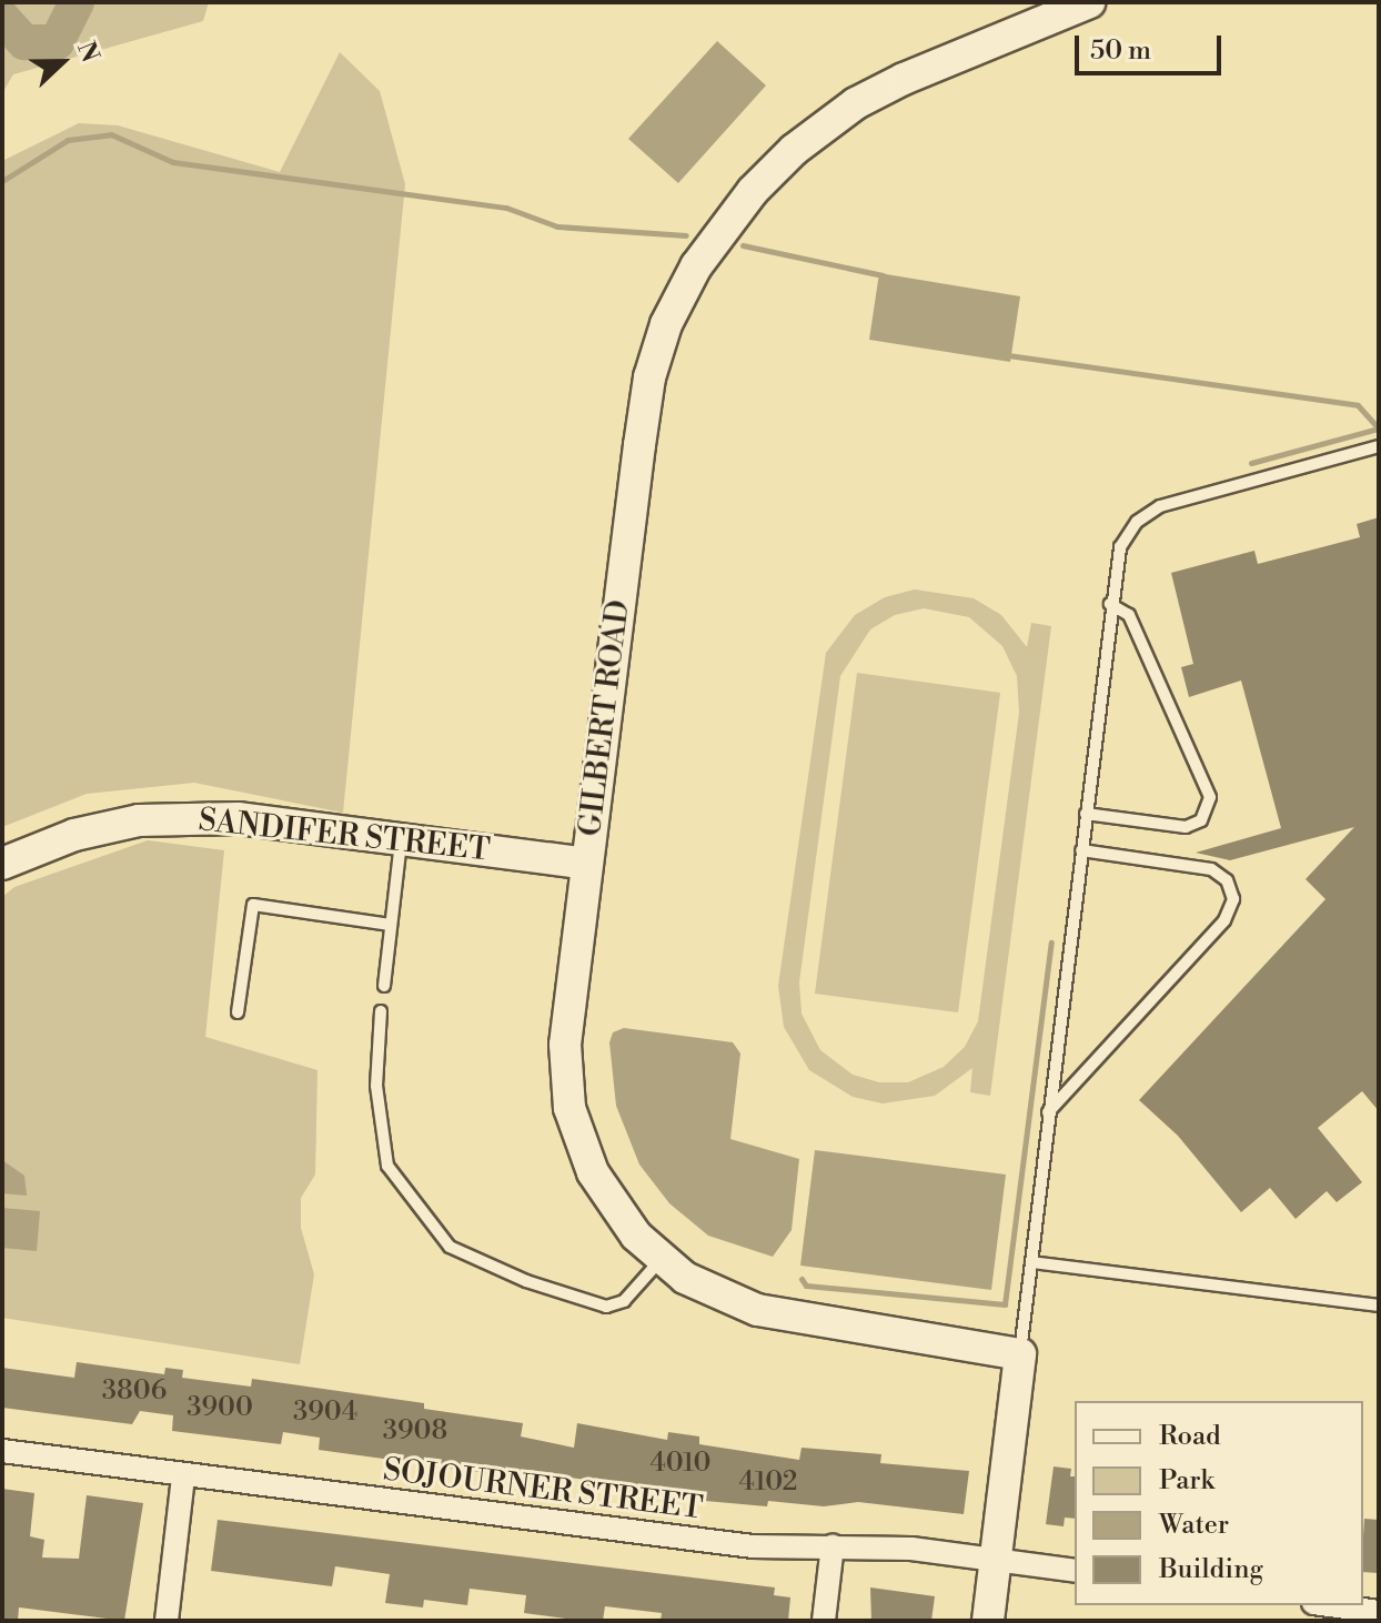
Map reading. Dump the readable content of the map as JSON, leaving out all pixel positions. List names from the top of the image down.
{
  "streets": {
    "street": ["GILBERT ROAD", "SANDIFER STREET", "SOJOURNER STREET"]
  },
  "crossings": [
    ["GILBERT ROAD", "SANDIFER STREET"]
  ],
  "house_numbers": [
    "3806",
    "3900",
    "3904",
    "3908",
    "4010",
    "4102"
  ],
  "legend": [
    "Road",
    "Park",
    "Water",
    "Building"
  ],
  "scale_bar": "50 m",
  "north": "right"
}
